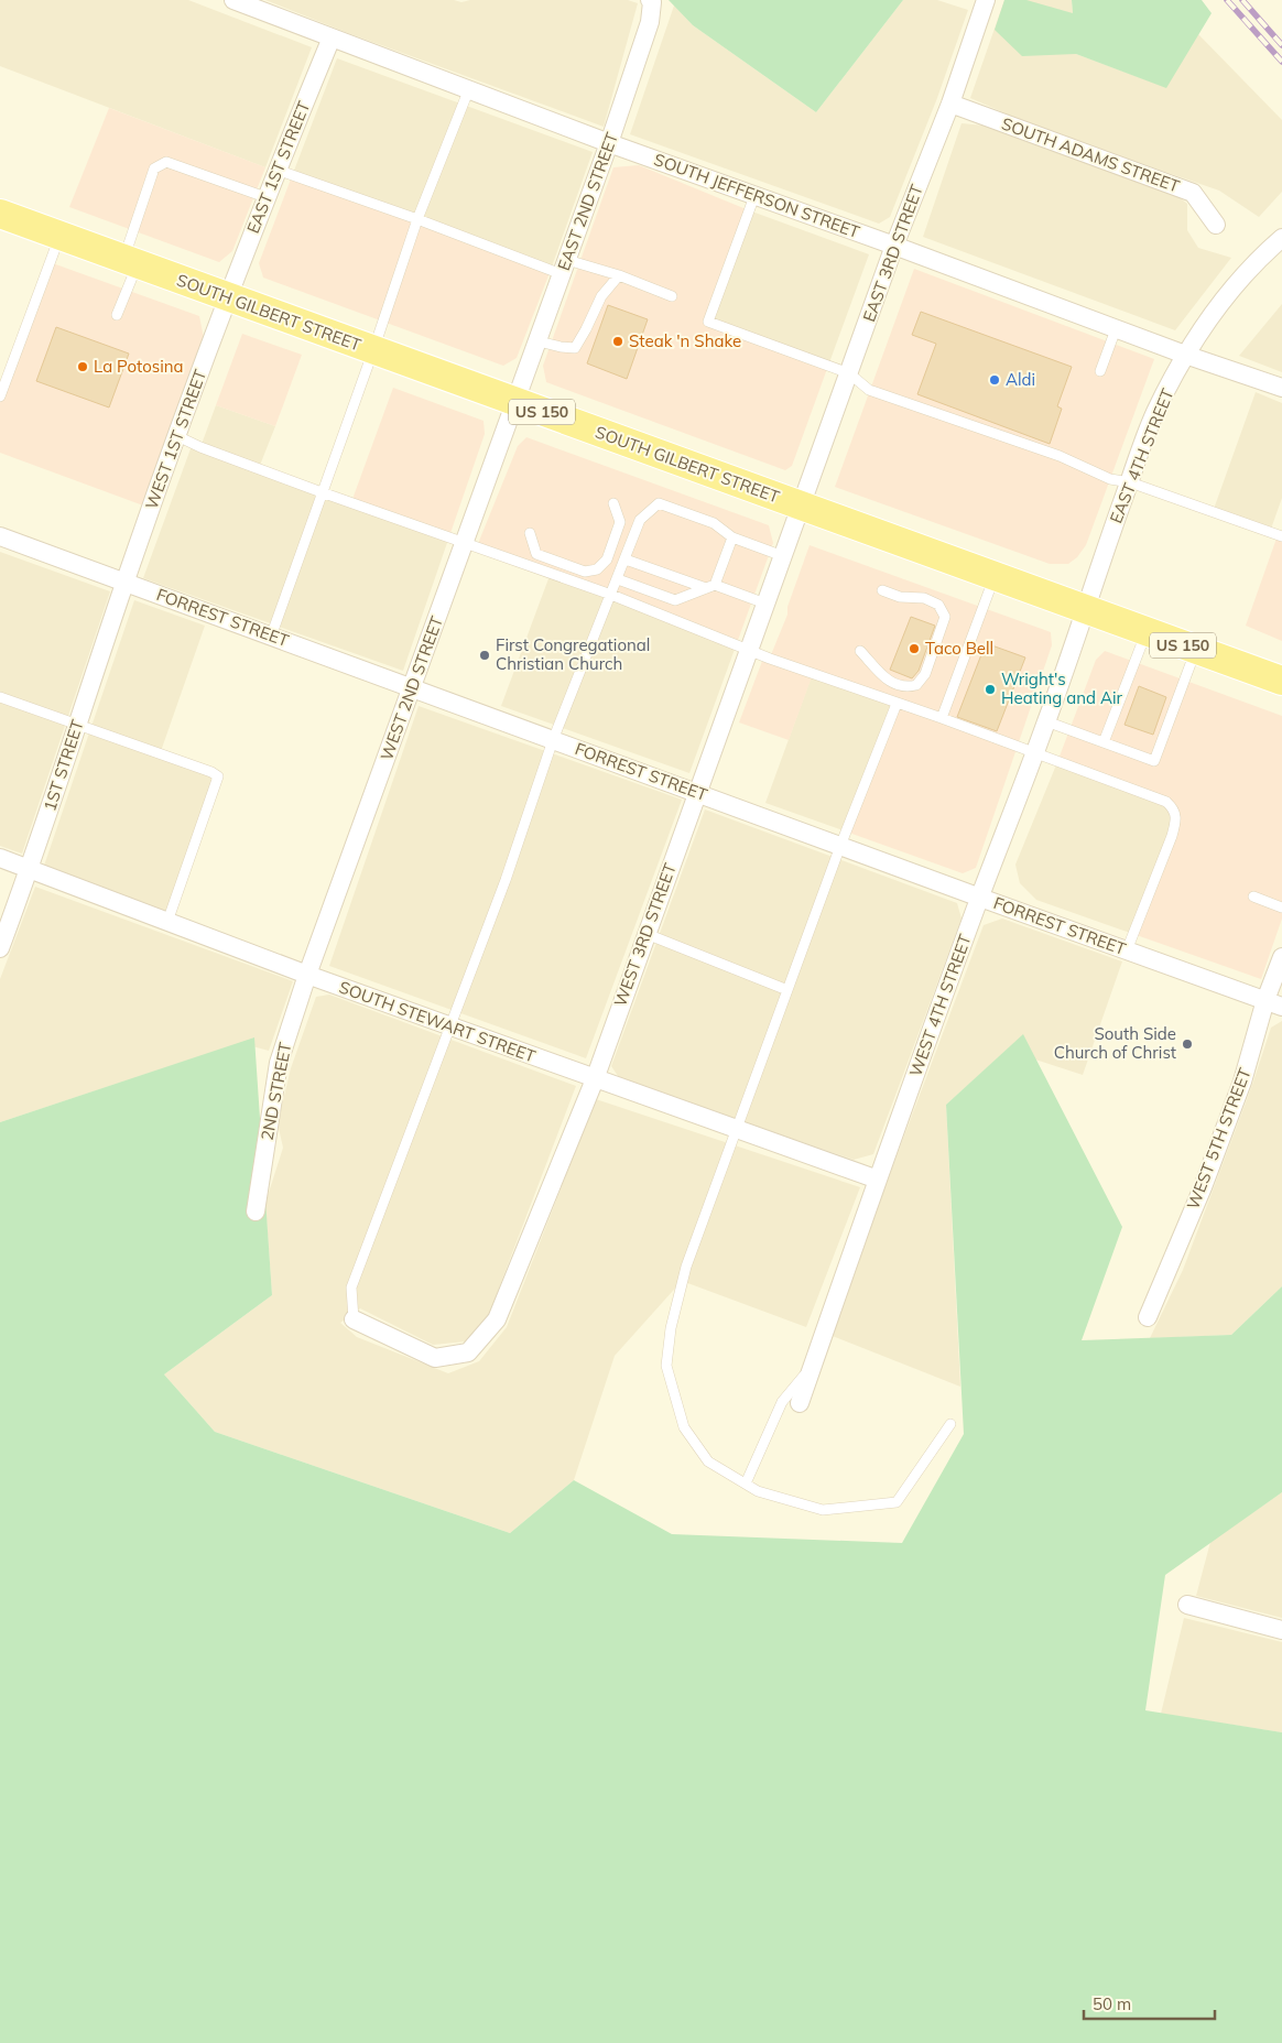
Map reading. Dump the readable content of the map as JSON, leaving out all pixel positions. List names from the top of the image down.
{
  "streets": {
    "main road": ["SOUTH GILBERT STREET", "US 150"],
    "street": [
      "SOUTH ADAMS STREET",
      "EAST 1ST STREET",
      "SOUTH JEFFERSON STREET",
      "EAST 2ND STREET",
      "EAST 3RD STREET",
      "WEST 1ST STREET",
      "EAST 4TH STREET",
      "FORREST STREET",
      "WEST 2ND STREET",
      "1ST STREET",
      "WEST 3RD STREET",
      "WEST 4TH STREET",
      "SOUTH STEWART STREET",
      "2ND STREET",
      "WEST 5TH STREET"
    ]
  },
  "crossings": [
    ["SOUTH ADAMS STREET", "EAST 3RD STREET"],
    ["EAST 1ST STREET", "SOUTH JEFFERSON STREET"],
    ["EAST 1ST STREET", "SOUTH GILBERT STREET"],
    ["EAST 1ST STREET", "WEST 1ST STREET"],
    ["SOUTH JEFFERSON STREET", "EAST 2ND STREET"],
    ["SOUTH JEFFERSON STREET", "EAST 3RD STREET"],
    ["SOUTH JEFFERSON STREET", "EAST 4TH STREET"],
    ["EAST 2ND STREET", "SOUTH GILBERT STREET"],
    ["EAST 2ND STREET", "WEST 2ND STREET"],
    ["EAST 3RD STREET", "SOUTH GILBERT STREET"],
    ["EAST 3RD STREET", "WEST 3RD STREET"],
    ["SOUTH GILBERT STREET", "WEST 1ST STREET"],
    ["SOUTH GILBERT STREET", "EAST 4TH STREET"],
    ["SOUTH GILBERT STREET", "WEST 2ND STREET"],
    ["SOUTH GILBERT STREET", "WEST 3RD STREET"],
    ["SOUTH GILBERT STREET", "WEST 4TH STREET"],
    ["WEST 1ST STREET", "FORREST STREET"],
    ["WEST 1ST STREET", "1ST STREET"],
    ["EAST 4TH STREET", "WEST 4TH STREET"],
    ["FORREST STREET", "WEST 2ND STREET"],
    ["FORREST STREET", "1ST STREET"],
    ["FORREST STREET", "WEST 3RD STREET"],
    ["FORREST STREET", "WEST 4TH STREET"],
    ["FORREST STREET", "WEST 5TH STREET"],
    ["WEST 2ND STREET", "SOUTH STEWART STREET"],
    ["WEST 2ND STREET", "2ND STREET"],
    ["1ST STREET", "SOUTH STEWART STREET"],
    ["WEST 3RD STREET", "SOUTH STEWART STREET"],
    ["WEST 4TH STREET", "SOUTH STEWART STREET"],
    ["SOUTH STEWART STREET", "2ND STREET"]
  ],
  "places": [
    "Steak 'n Shake",
    "La Potosina",
    "Aldi",
    "Taco Bell",
    "First Congregational Christian Church",
    "Wright's Heating and Air",
    "South Side Church of Christ"
  ],
  "scale_bar": "50 m"
}
